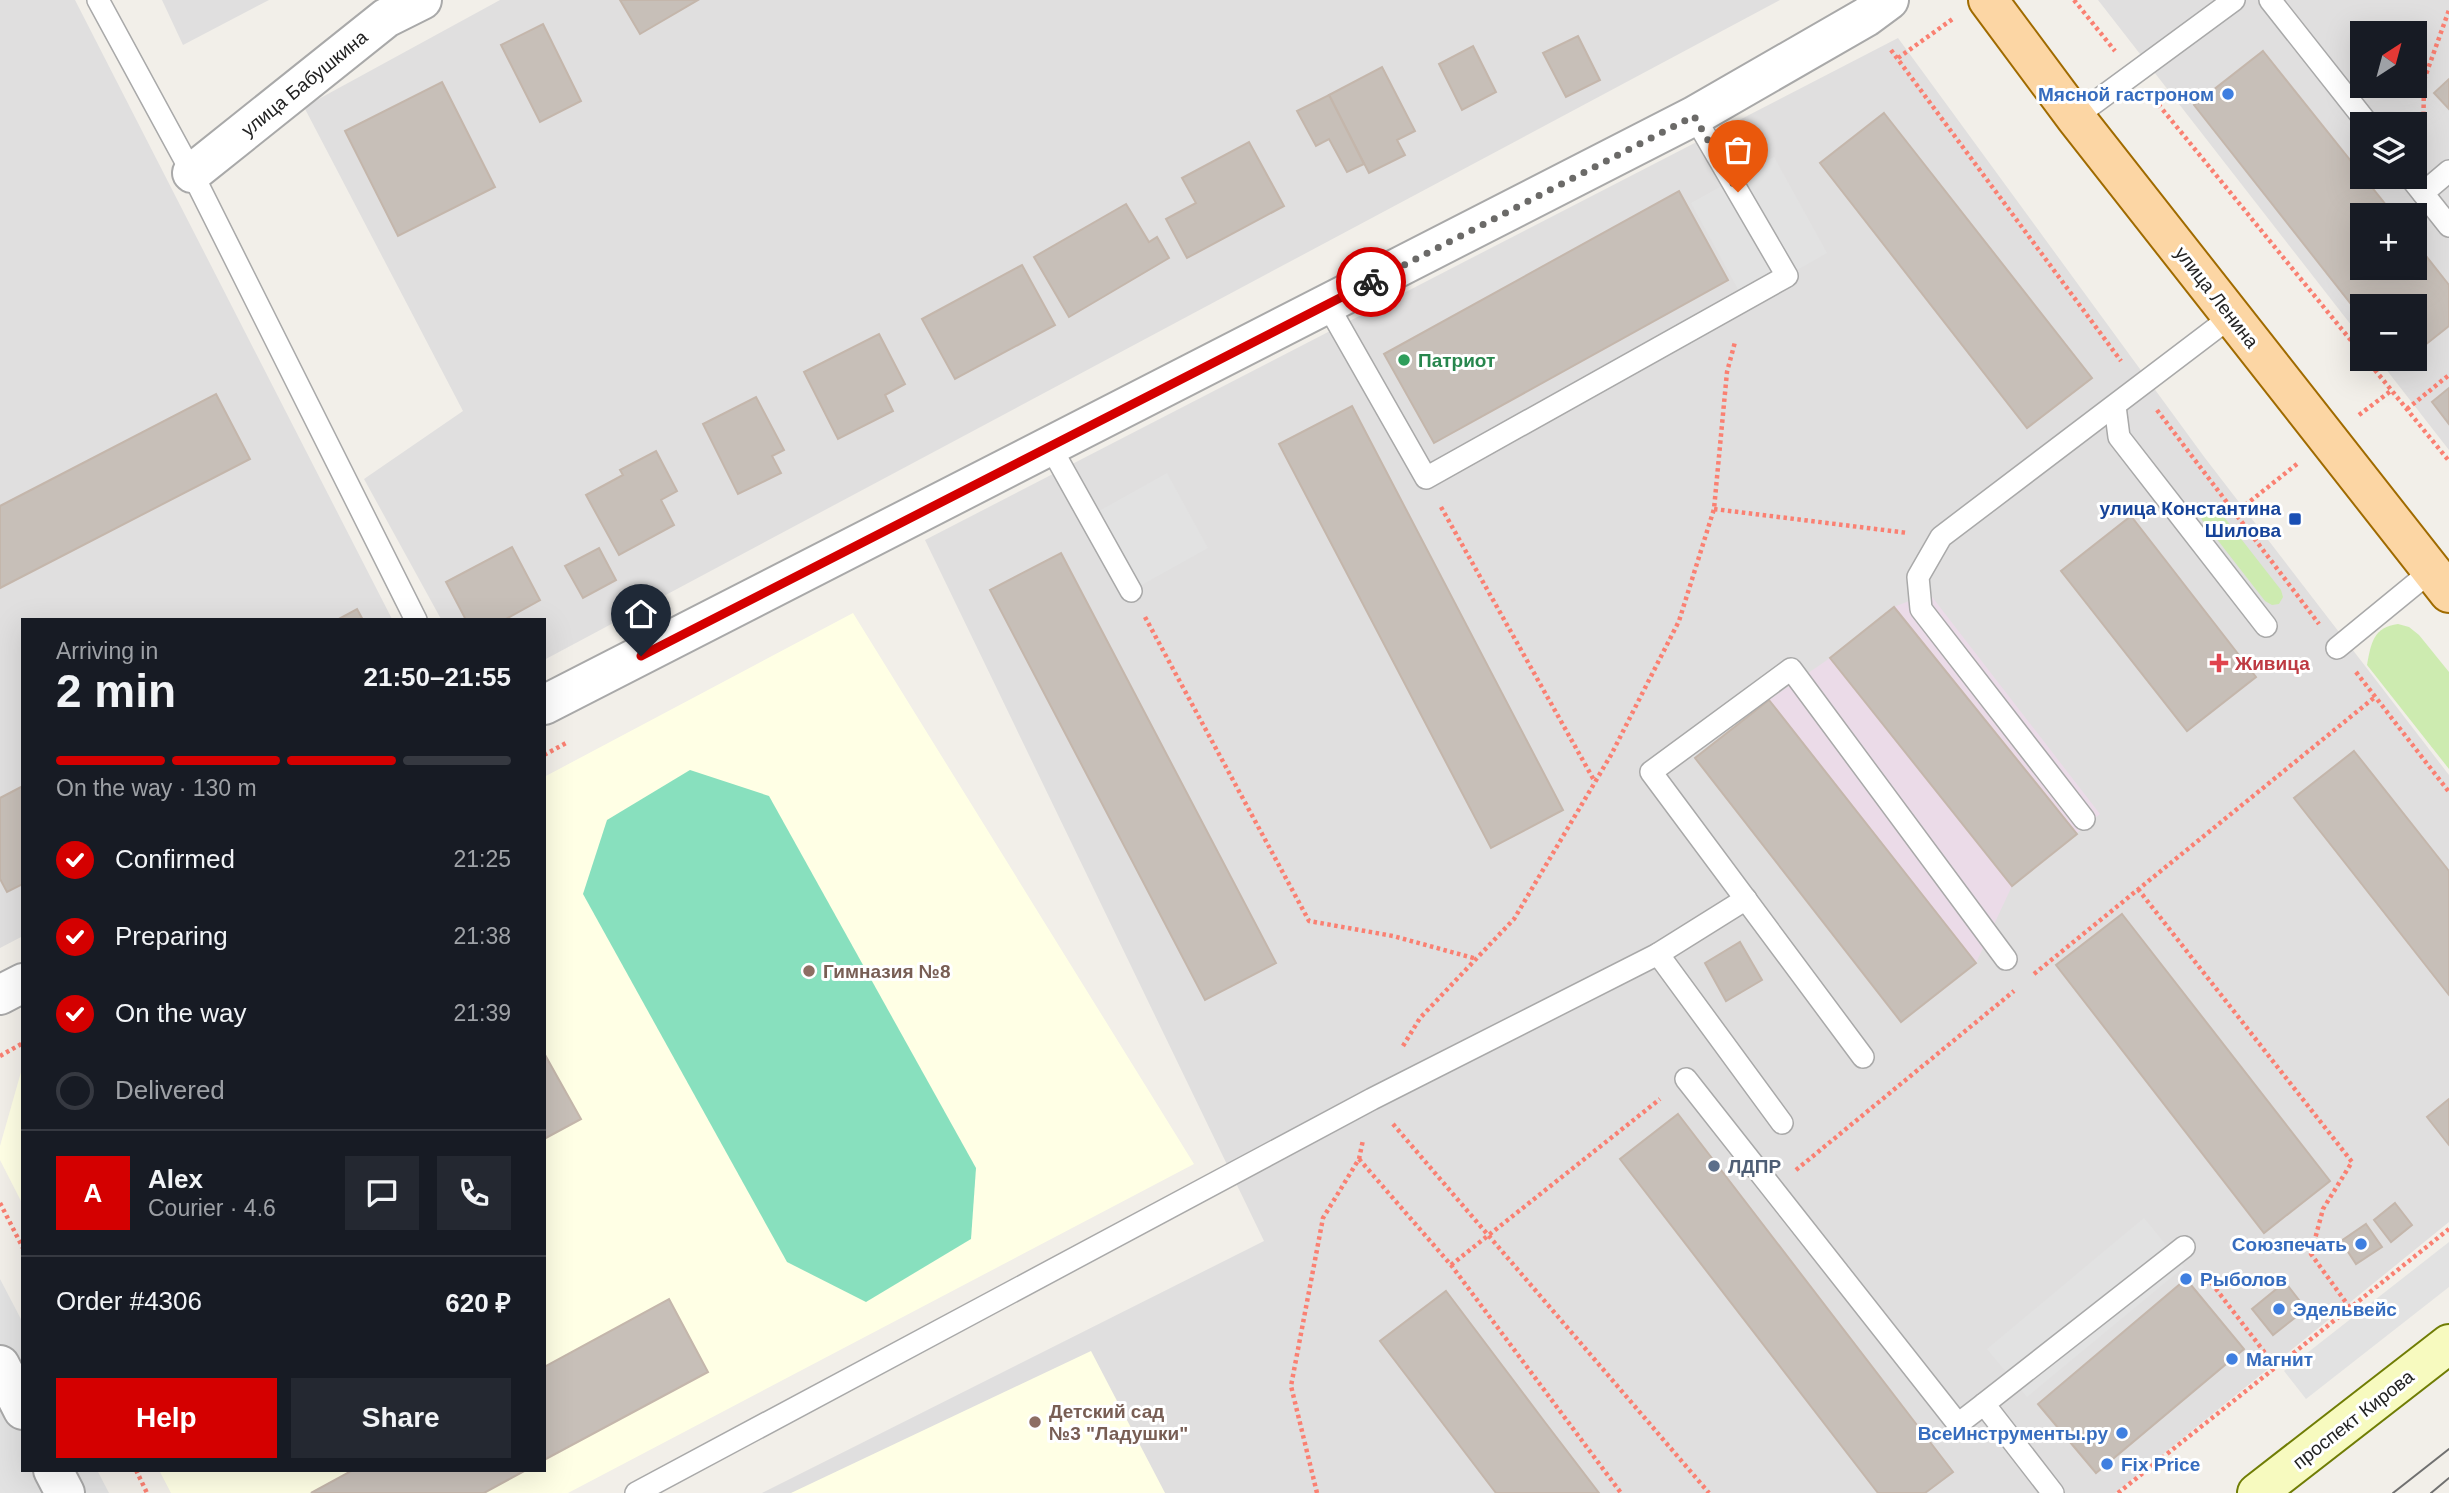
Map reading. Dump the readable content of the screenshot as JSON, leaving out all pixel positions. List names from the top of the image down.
{
  "streets": {
    "main road": ["улица Ленина", "проспект Кирова"],
    "street": ["улица Бабушкина"]
  },
  "places": {
    "other": [
      "Мясной гастроном",
      "Патриот",
      "Гимназия №8",
      "ЛДПР",
      "Союзпечать",
      "Рыболов",
      "Эдельвейс",
      "Магнит",
      "Детский сад №3 \"Ладушки\"",
      "ВсеИнструменты.ру",
      "Fix Price"
    ],
    "transit": ["улица Константина Шилова"],
    "health": ["Живица"]
  },
  "north": "top right",
  "page": {
    "map_buttons": ["+", "−"],
    "heading": ["2 min", "Arriving in", "21:50–21:55"],
    "panel": [
      "Alex",
      "Courier · 4.6",
      "Order #4306",
      "620 ₽"
    ],
    "bar": "On the way · 130 m",
    "list": [
      ["Confirmed", "21:25"],
      ["Preparing", "21:38"],
      ["On the way", "21:39"],
      "Delivered"
    ],
    "round": "A",
    "buttons": ["Help", "Share"]
  }
}
